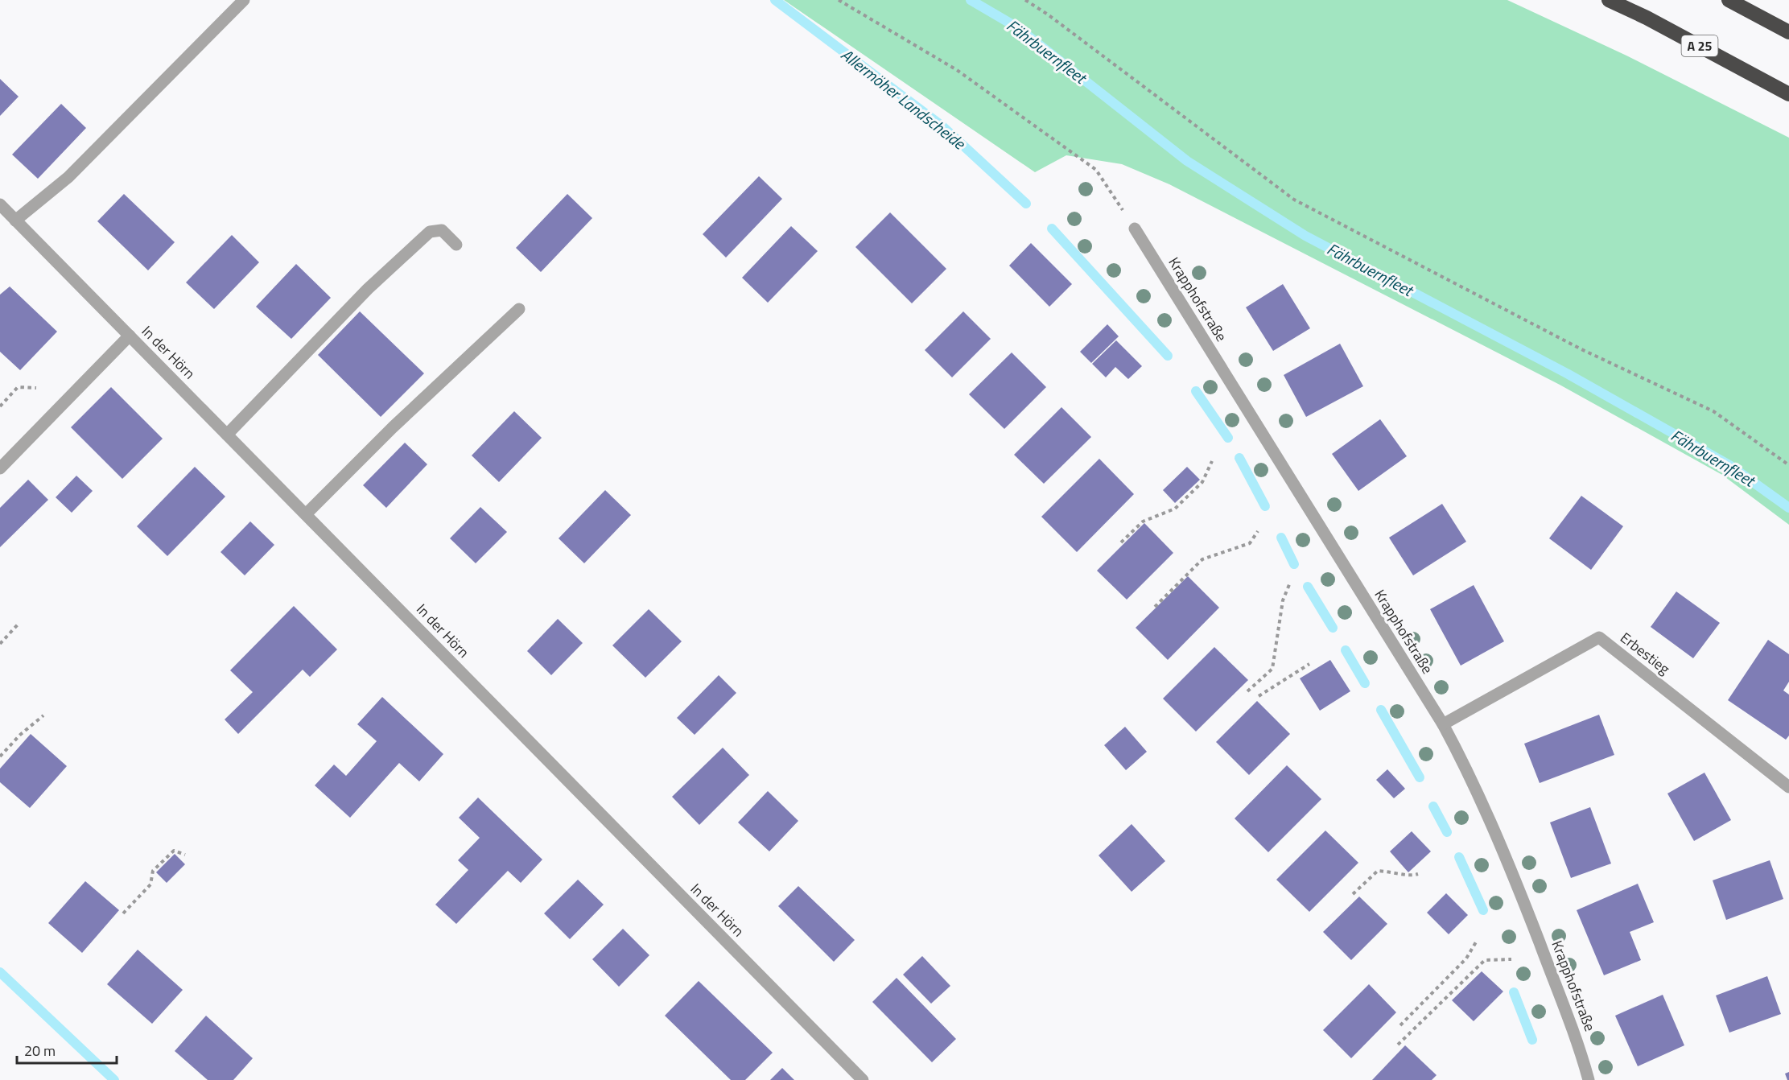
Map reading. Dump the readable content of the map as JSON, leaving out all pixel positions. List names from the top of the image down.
{
  "streets": {
    "highway": ["A 25"],
    "street": ["Krapphofstraße", "In der Hörn", "Erbestieg"]
  },
  "crossings": [
    ["Krapphofstraße", "Erbestieg"]
  ],
  "water": ["Fährbuernfleet", "Allermöher Landscheide"],
  "scale_bar": "20 m"
}
